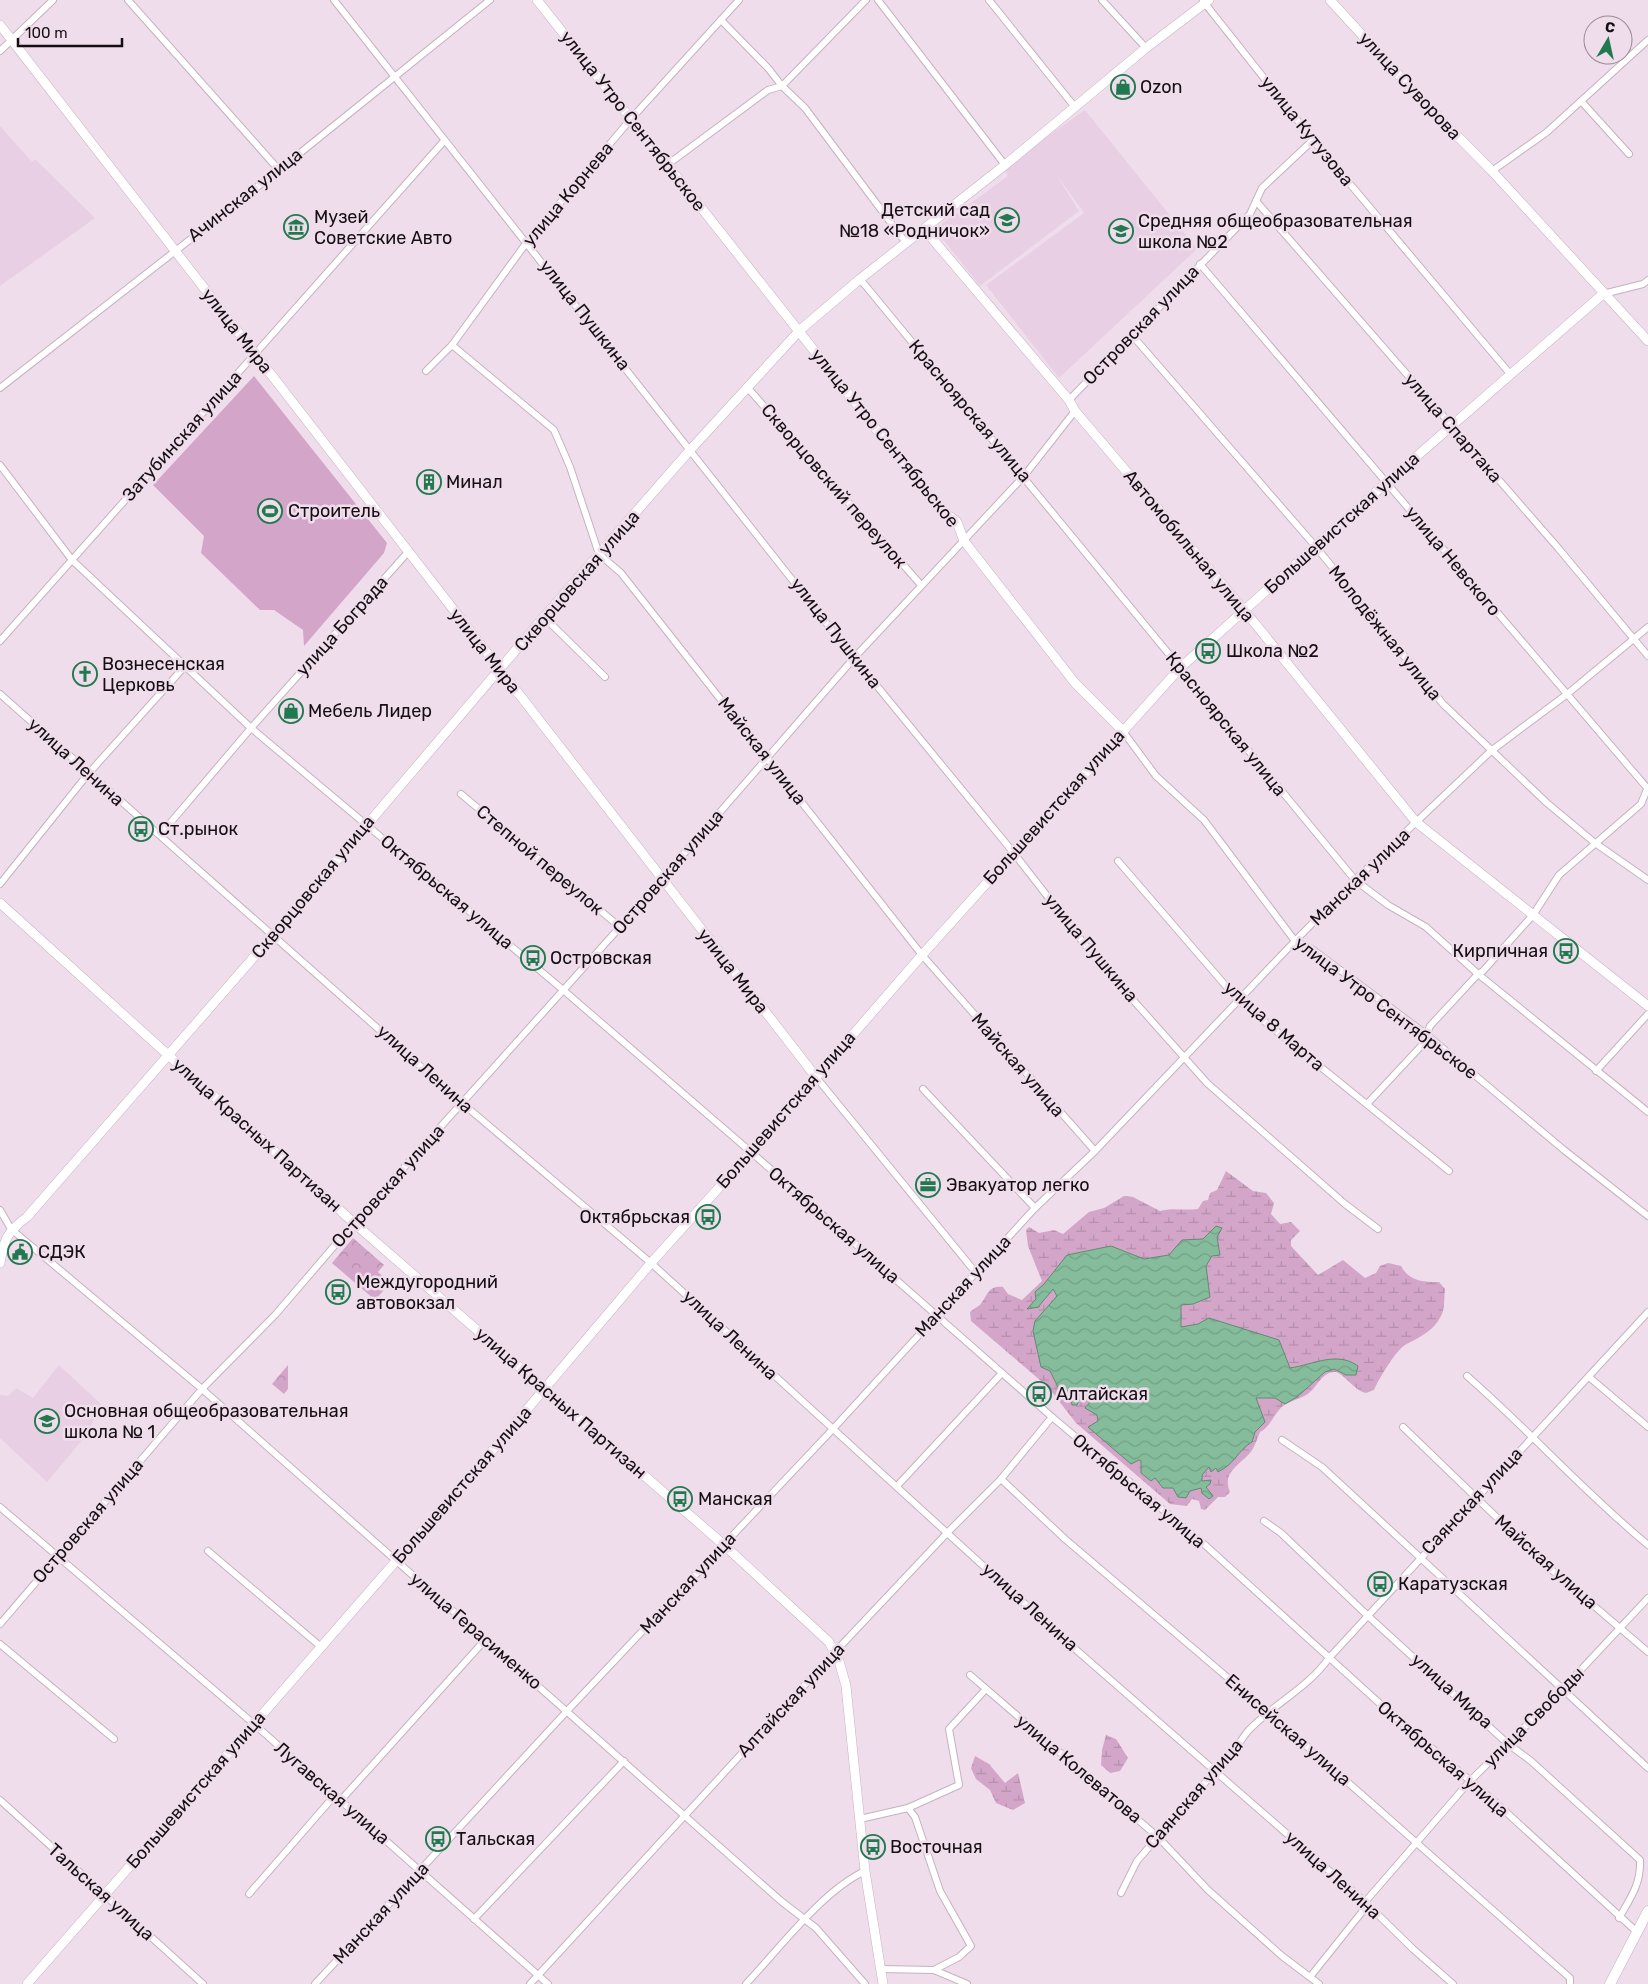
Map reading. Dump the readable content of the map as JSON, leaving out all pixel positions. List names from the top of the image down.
{
  "streets": {
    "street": [
      "улица Суворова",
      "улица Утро Сентябрьское",
      "улица Кутузова",
      "улица Корнева",
      "Ачинская улица",
      "улица Пушкина",
      "Островская улица",
      "улица Мира",
      "Красноярская улица",
      "улица Спартака",
      "Затубинская улица",
      "Скворцовский переулок",
      "Большевистская улица",
      "Автомобильная улица",
      "улица Невского",
      "Скворцовская улица",
      "улица Бограда",
      "Молодёжная улица",
      "Майская улица",
      "улица Ленина",
      "Степной переулок",
      "Манская улица",
      "Октябрьская улица",
      "улица 8 Марта",
      "улица Красных Партизан",
      "Саянская улица",
      "улица Герасименко",
      "Алтайская улица",
      "улица Свободы",
      "Енисейская улица",
      "улица Колеватова",
      "Лугавская улица",
      "Тальская улица"
    ]
  },
  "crossings": [
    ["улица Суворова", "Большевистская улица"],
    ["улица Утро Сентябрьское", "улица Корнева"],
    ["улица Утро Сентябрьское", "Островская улица"],
    ["улица Утро Сентябрьское", "Большевистская улица"],
    ["улица Утро Сентябрьское", "Скворцовская улица"],
    ["улица Утро Сентябрьское", "Манская улица"],
    ["улица Кутузова", "Островская улица"],
    ["улица Кутузова", "Большевистская улица"],
    ["улица Кутузова", "Скворцовская улица"],
    ["улица Корнева", "улица Пушкина"],
    ["Ачинская улица", "улица Пушкина"],
    ["Ачинская улица", "улица Мира"],
    ["улица Пушкина", "Островская улица"],
    ["улица Пушкина", "Затубинская улица"],
    ["улица Пушкина", "Большевистская улица"],
    ["улица Пушкина", "Скворцовская улица"],
    ["улица Пушкина", "Манская улица"],
    ["Островская улица", "улица Мира"],
    ["Островская улица", "Красноярская улица"],
    ["Островская улица", "улица Спартака"],
    ["Островская улица", "Скворцовский переулок"],
    ["Островская улица", "Автомобильная улица"],
    ["Островская улица", "улица Невского"],
    ["Островская улица", "Молодёжная улица"],
    ["Островская улица", "Майская улица"],
    ["Островская улица", "улица Ленина"],
    ["Островская улица", "Степной переулок"],
    ["Островская улица", "Октябрьская улица"],
    ["Островская улица", "улица Красных Партизан"],
    ["Островская улица", "улица Герасименко"],
    ["Островская улица", "Лугавская улица"],
    ["улица Мира", "Затубинская улица"],
    ["улица Мира", "Большевистская улица"],
    ["улица Мира", "Скворцовская улица"],
    ["улица Мира", "улица Бограда"],
    ["улица Мира", "Манская улица"],
    ["улица Мира", "Октябрьская улица"],
    ["улица Мира", "Саянская улица"],
    ["улица Мира", "улица Свободы"],
    ["Красноярская улица", "Большевистская улица"],
    ["Красноярская улица", "Скворцовская улица"],
    ["Красноярская улица", "Манская улица"],
    ["улица Спартака", "Большевистская улица"],
    ["улица Спартака", "Манская улица"],
    ["Затубинская улица", "Октябрьская улица"],
    ["Скворцовский переулок", "Скворцовская улица"],
    ["Большевистская улица", "Автомобильная улица"],
    ["Большевистская улица", "улица Невского"],
    ["Большевистская улица", "Молодёжная улица"],
    ["Большевистская улица", "Майская улица"],
    ["Большевистская улица", "улица Ленина"],
    ["Большевистская улица", "Октябрьская улица"],
    ["Большевистская улица", "улица Красных Партизан"],
    ["Большевистская улица", "улица Герасименко"],
    ["Большевистская улица", "Лугавская улица"],
    ["Большевистская улица", "Тальская улица"],
    ["Автомобильная улица", "Скворцовская улица"],
    ["Автомобильная улица", "Манская улица"],
    ["улица Невского", "Манская улица"],
    ["Скворцовская улица", "Майская улица"],
    ["Скворцовская улица", "улица Ленина"],
    ["Скворцовская улица", "Октябрьская улица"],
    ["Скворцовская улица", "улица Красных Партизан"],
    ["Скворцовская улица", "улица Герасименко"],
    ["улица Бограда", "улица Ленина"],
    ["улица Бограда", "Октябрьская улица"],
    ["Молодёжная улица", "Манская улица"],
    ["Майская улица", "Манская улица"],
    ["Майская улица", "Саянская улица"],
    ["Майская улица", "улица Свободы"],
    ["улица Ленина", "Манская улица"],
    ["улица Ленина", "Саянская улица"],
    ["улица Ленина", "Алтайская улица"],
    ["улица Ленина", "улица Свободы"],
    ["Манская улица", "Октябрьская улица"],
    ["Манская улица", "улица 8 Марта"],
    ["Манская улица", "улица Красных Партизан"],
    ["Манская улица", "улица Герасименко"],
    ["Манская улица", "Лугавская улица"],
    ["Октябрьская улица", "Саянская улица"],
    ["Октябрьская улица", "Алтайская улица"],
    ["Октябрьская улица", "улица Свободы"],
    ["улица Красных Партизан", "Алтайская улица"],
    ["Саянская улица", "Енисейская улица"],
    ["Саянская улица", "улица Колеватова"],
    ["улица Герасименко", "Алтайская улица"],
    ["Алтайская улица", "Енисейская улица"],
    ["Алтайская улица", "Лугавская улица"],
    ["улица Свободы", "Енисейская улица"],
    ["улица Свободы", "улица Колеватова"]
  ],
  "places": {
    "shop": ["Ozon", "Мебель Лидер"],
    "school or university": ["Детский сад №18 «Родничок»", "Средняя общеобразовательная школа №2", "Основная общеобразовательная школа № 1"],
    "museum": ["Музей Советские Авто"],
    "building": ["Минал"],
    "sports": ["Строитель"],
    "bus stop": [
      "Школа №2",
      "Ст.рынок",
      "Кирпичная",
      "Островская",
      "Октябрьская",
      "Междугородний автовокзал",
      "Алтайская",
      "Манская",
      "Каратузская",
      "Тальская",
      "Восточная"
    ],
    "church": ["Вознесенская Церковь"],
    "office": ["Эвакуатор легко"],
    "public building": ["СДЭК"]
  },
  "scale_bar": "100 m",
  "north": "top"
}
